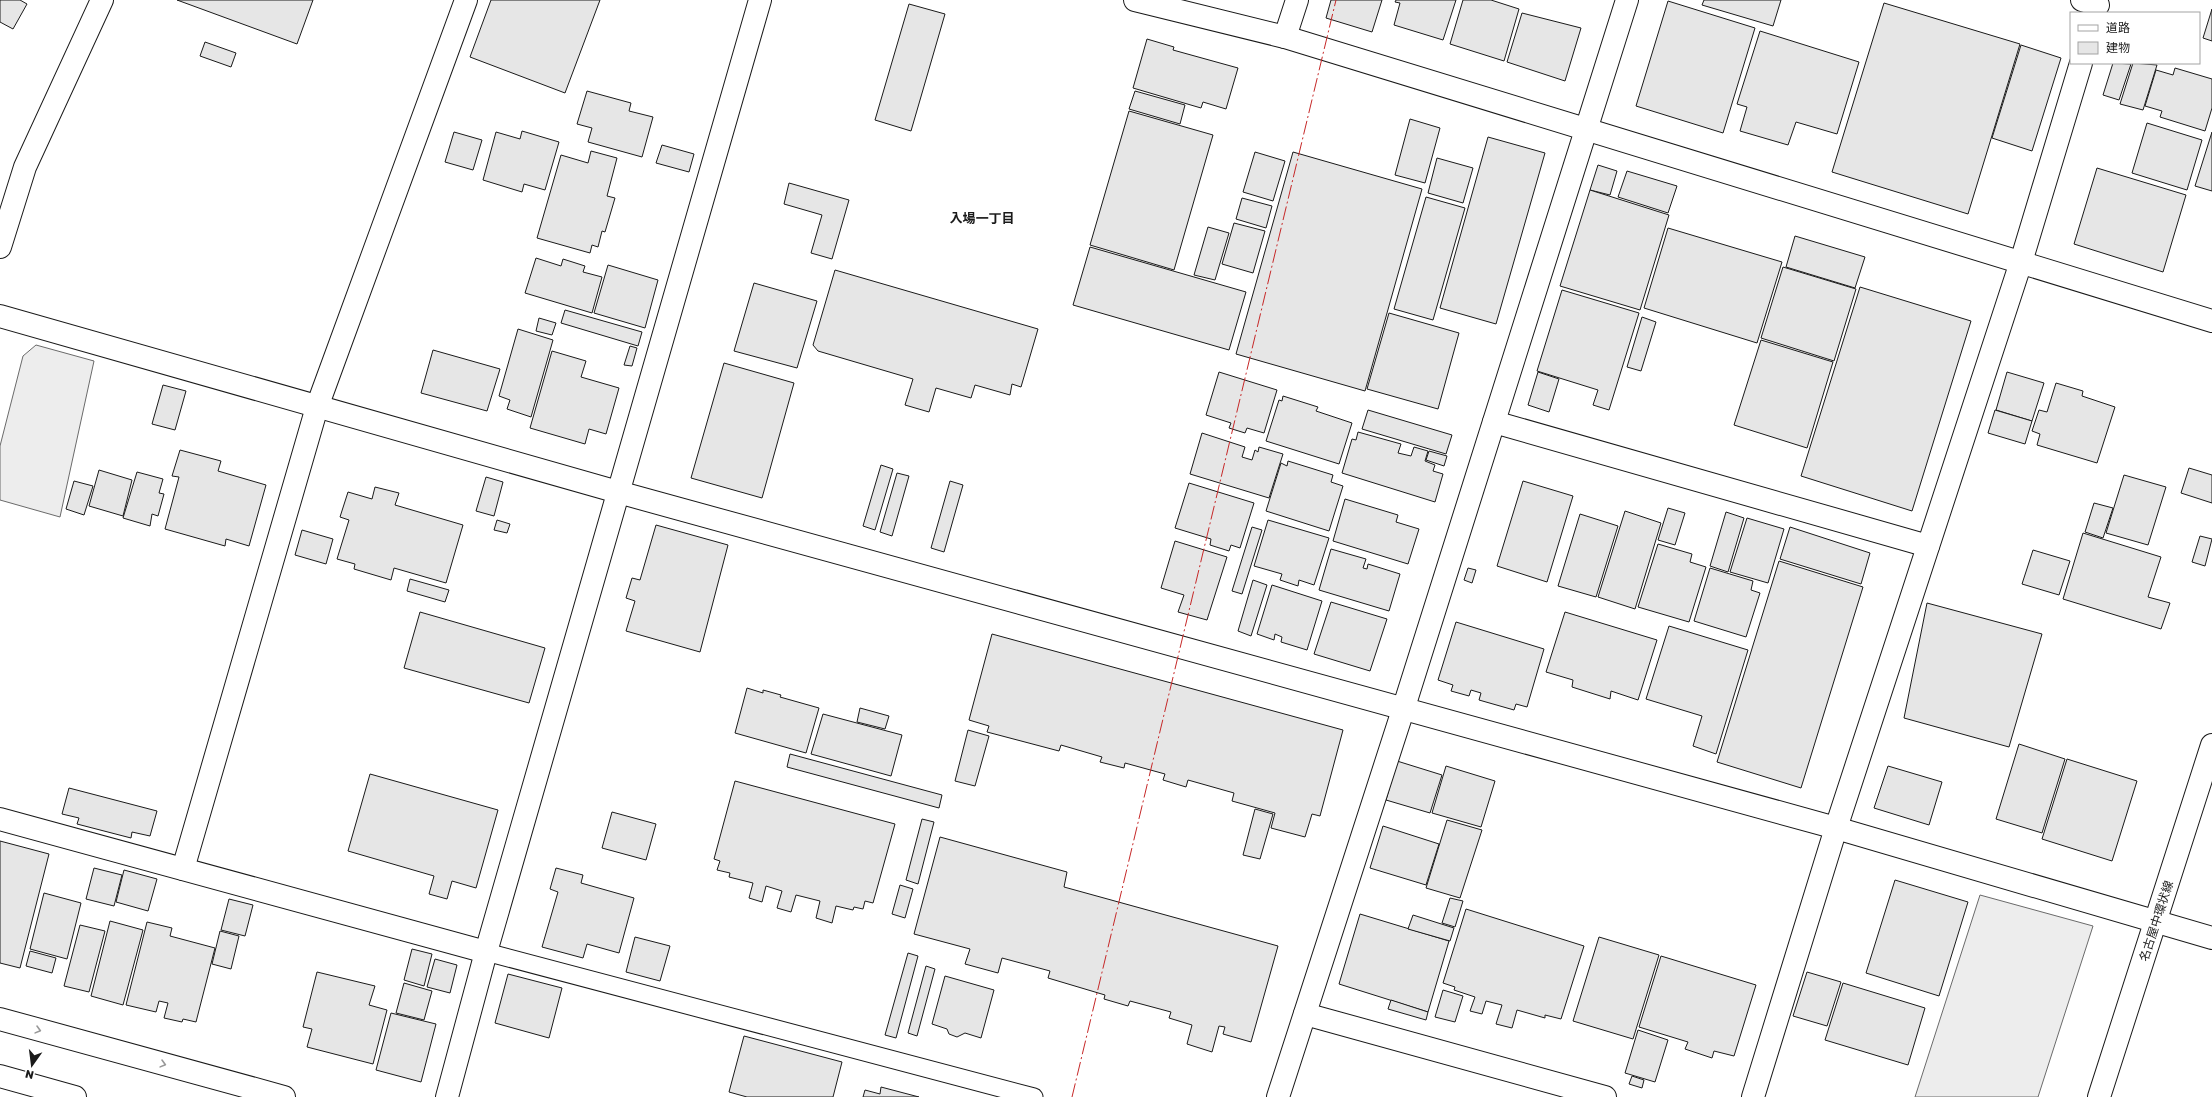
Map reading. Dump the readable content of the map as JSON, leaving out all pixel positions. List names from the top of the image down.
{
  "streets": {
    "street": ["名古屋中環状線"]
  },
  "districts": ["入場一丁目"],
  "legend": ["道路", "建物"],
  "north": "bottom"
}
